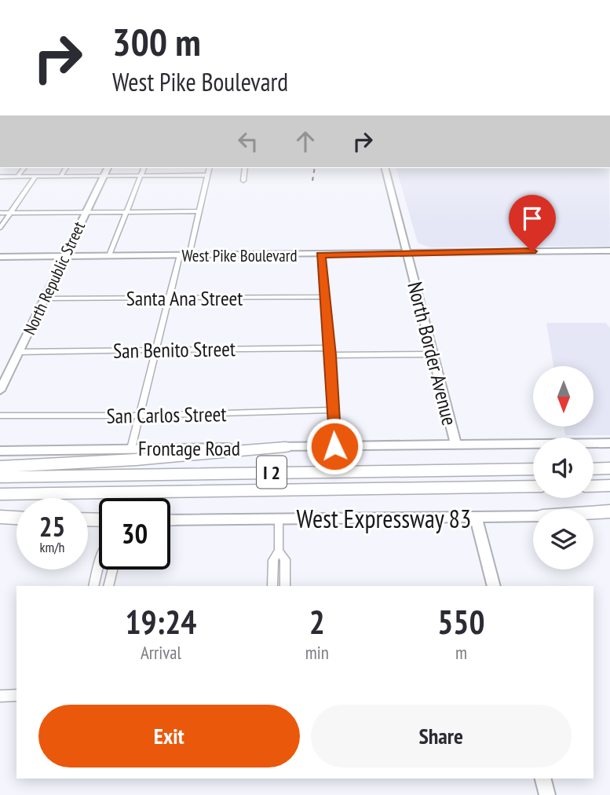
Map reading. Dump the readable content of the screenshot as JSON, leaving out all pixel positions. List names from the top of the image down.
{
  "streets": {
    "highway": ["I 2"],
    "street": [
      "West Pike Boulevard",
      "North Republic Street",
      "Santa Ana Street",
      "San Benito Street",
      "North Border Avenue",
      "San Carlos Street",
      "Frontage Road",
      "West Expressway 83"
    ]
  },
  "crossings": [
    ["West Pike Boulevard", "North Republic Street"],
    ["West Pike Boulevard", "North Border Avenue"],
    ["North Republic Street", "Santa Ana Street"],
    ["North Republic Street", "San Benito Street"],
    ["San Benito Street", "North Border Avenue"],
    ["North Border Avenue", "Frontage Road"]
  ],
  "north": "bottom",
  "page": {
    "turn": ["300 m", "West Pike Boulevard"],
    "speed": "25 km/h",
    "limit": "30",
    "eta": [
      "19:24",
      "Arrival",
      "2",
      "min",
      "550",
      "m"
    ],
    "buttons": ["Exit", "Share"]
  }
}
